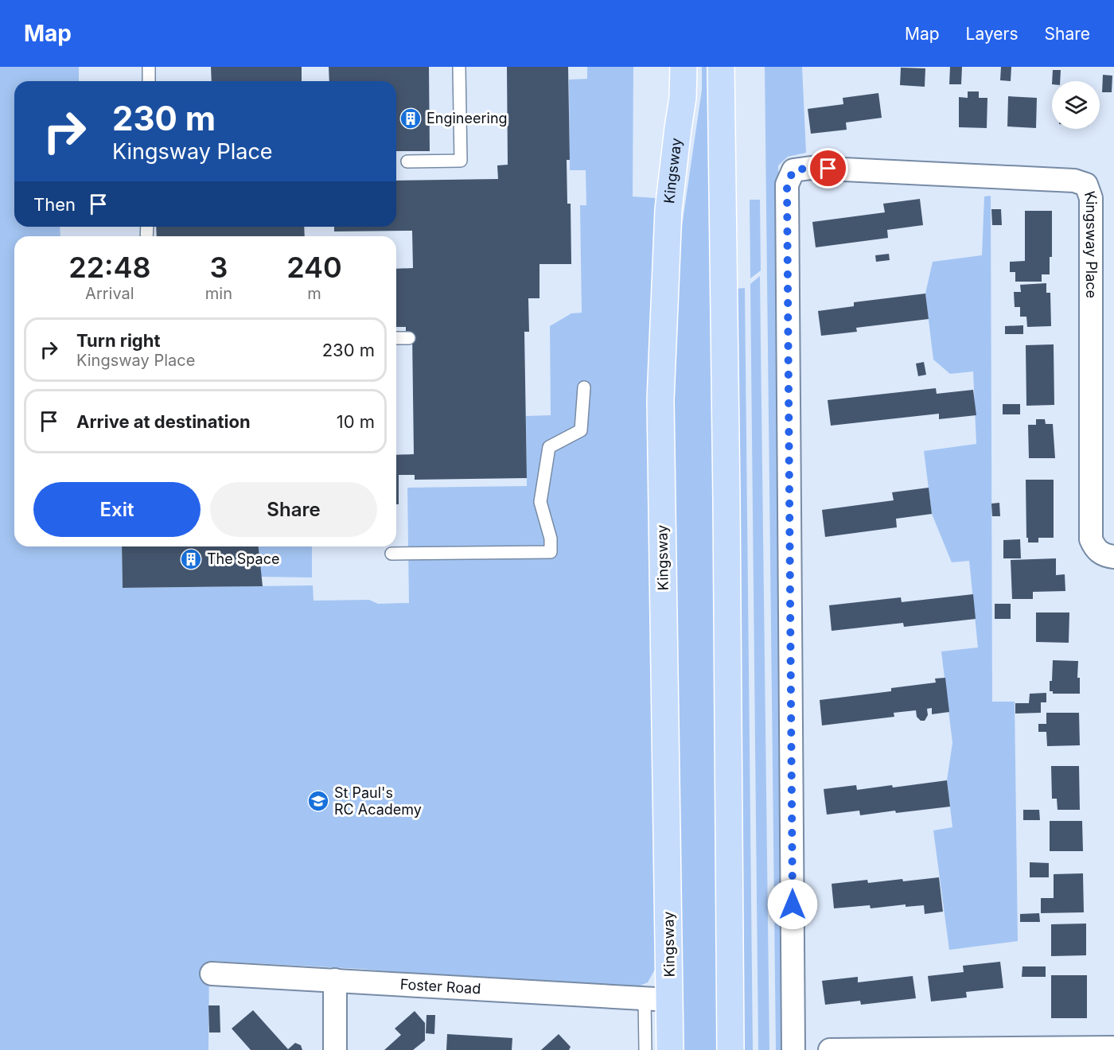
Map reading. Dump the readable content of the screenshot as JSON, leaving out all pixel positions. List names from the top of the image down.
{
  "streets": {
    "highway": ["Kingsway"],
    "street": ["Kingsway Place", "Foster Road"]
  },
  "crossings": [
    ["Kingsway", "Foster Road"]
  ],
  "places": {
    "building": ["Engineering", "The Space"],
    "school or university": ["St Paul's RC Academy"]
  },
  "page": {
    "header": "Map",
    "nav": ["Map", "Layers", "Share"],
    "turn": ["230 m", "Kingsway Place"],
    "then": "Then",
    "eta": [
      "22:48",
      "Arrival",
      "3",
      "min",
      "240",
      "m"
    ],
    "list": [
      {
        "name": "Turn right",
        "note": "Kingsway Place",
        "value": "230 m"
      },
      {
        "name": "Arrive at destination",
        "value": "10 m"
      }
    ],
    "buttons": ["Exit", "Share"]
  }
}
